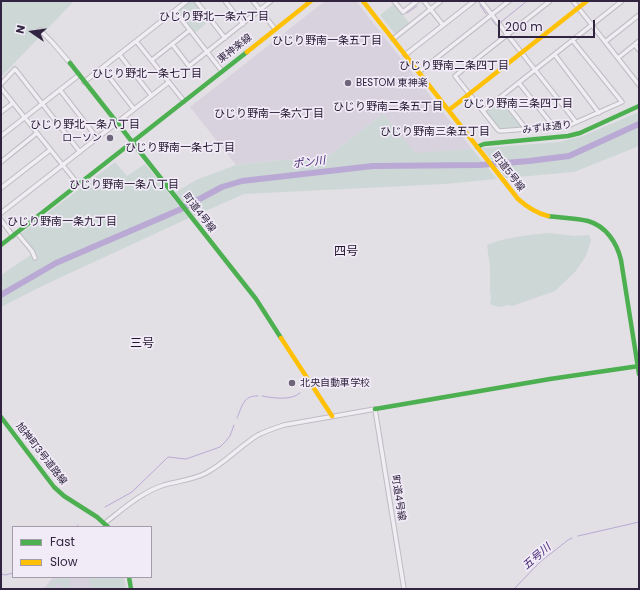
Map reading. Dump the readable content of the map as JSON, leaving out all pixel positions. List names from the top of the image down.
{
  "streets": {
    "street": [
      "東神楽線",
      "みずほ通り",
      "町道5号線",
      "町道4号線",
      "旭神町3号道路線"
    ]
  },
  "crossings": [
    ["東神楽線", "町道4号線"],
    ["みずほ通り", "町道5号線"]
  ],
  "districts": [
    "ひじり野北一条六丁目",
    "ひじり野南一条五丁目",
    "ひじり野南二条四丁目",
    "ひじり野北一条七丁目",
    "ひじり野南三条四丁目",
    "ひじり野南二条五丁目",
    "ひじり野南一条六丁目",
    "ひじり野北一条八丁目",
    "ひじり野南三条五丁目",
    "ひじり野南一条七丁目",
    "ひじり野南一条八丁目",
    "ひじり野南一条九丁目",
    "四号",
    "三号"
  ],
  "water": ["ポン川", "五号川"],
  "places": ["BESTOM 東神楽", "ローソン", "北央自動車学校"],
  "legend": ["Fast", "Slow"],
  "scale_bar": "200 m",
  "north": "left"
}
